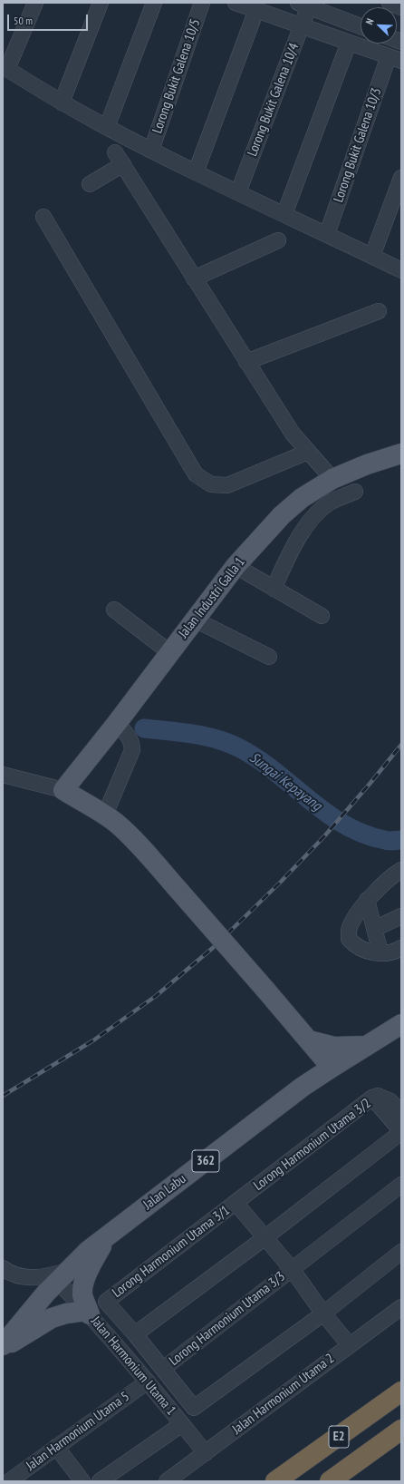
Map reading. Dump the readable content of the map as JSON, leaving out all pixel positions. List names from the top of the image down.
{
  "streets": {
    "highway": ["E2"],
    "main road": ["Jalan Industri Galla 1", "362", "Jalan Labu"],
    "street": [
      "Lorong Bukit Galena 10/5",
      "Lorong Bukit Galena 10/4",
      "Lorong Bukit Galena 10/3",
      "Lorong Harmonium Utama 3/2",
      "Lorong Harmonium Utama 3/1",
      "Lorong Harmonium Utama 3/3",
      "Jalan Harmonium Utama 1",
      "Jalan Harmonium Utama 2",
      "Jalan Harmonium Utama 5"
    ]
  },
  "crossings": [
    ["Lorong Harmonium Utama 3/2", "Lorong Harmonium Utama 3/1"],
    ["Jalan Labu", "Jalan Harmonium Utama 1"],
    ["Jalan Harmonium Utama 1", "Jalan Harmonium Utama 2"],
    ["Jalan Harmonium Utama 1", "Jalan Harmonium Utama 5"]
  ],
  "water": ["Sungai Kepayang"],
  "scale_bar": "50 m",
  "north": "top left"
}
